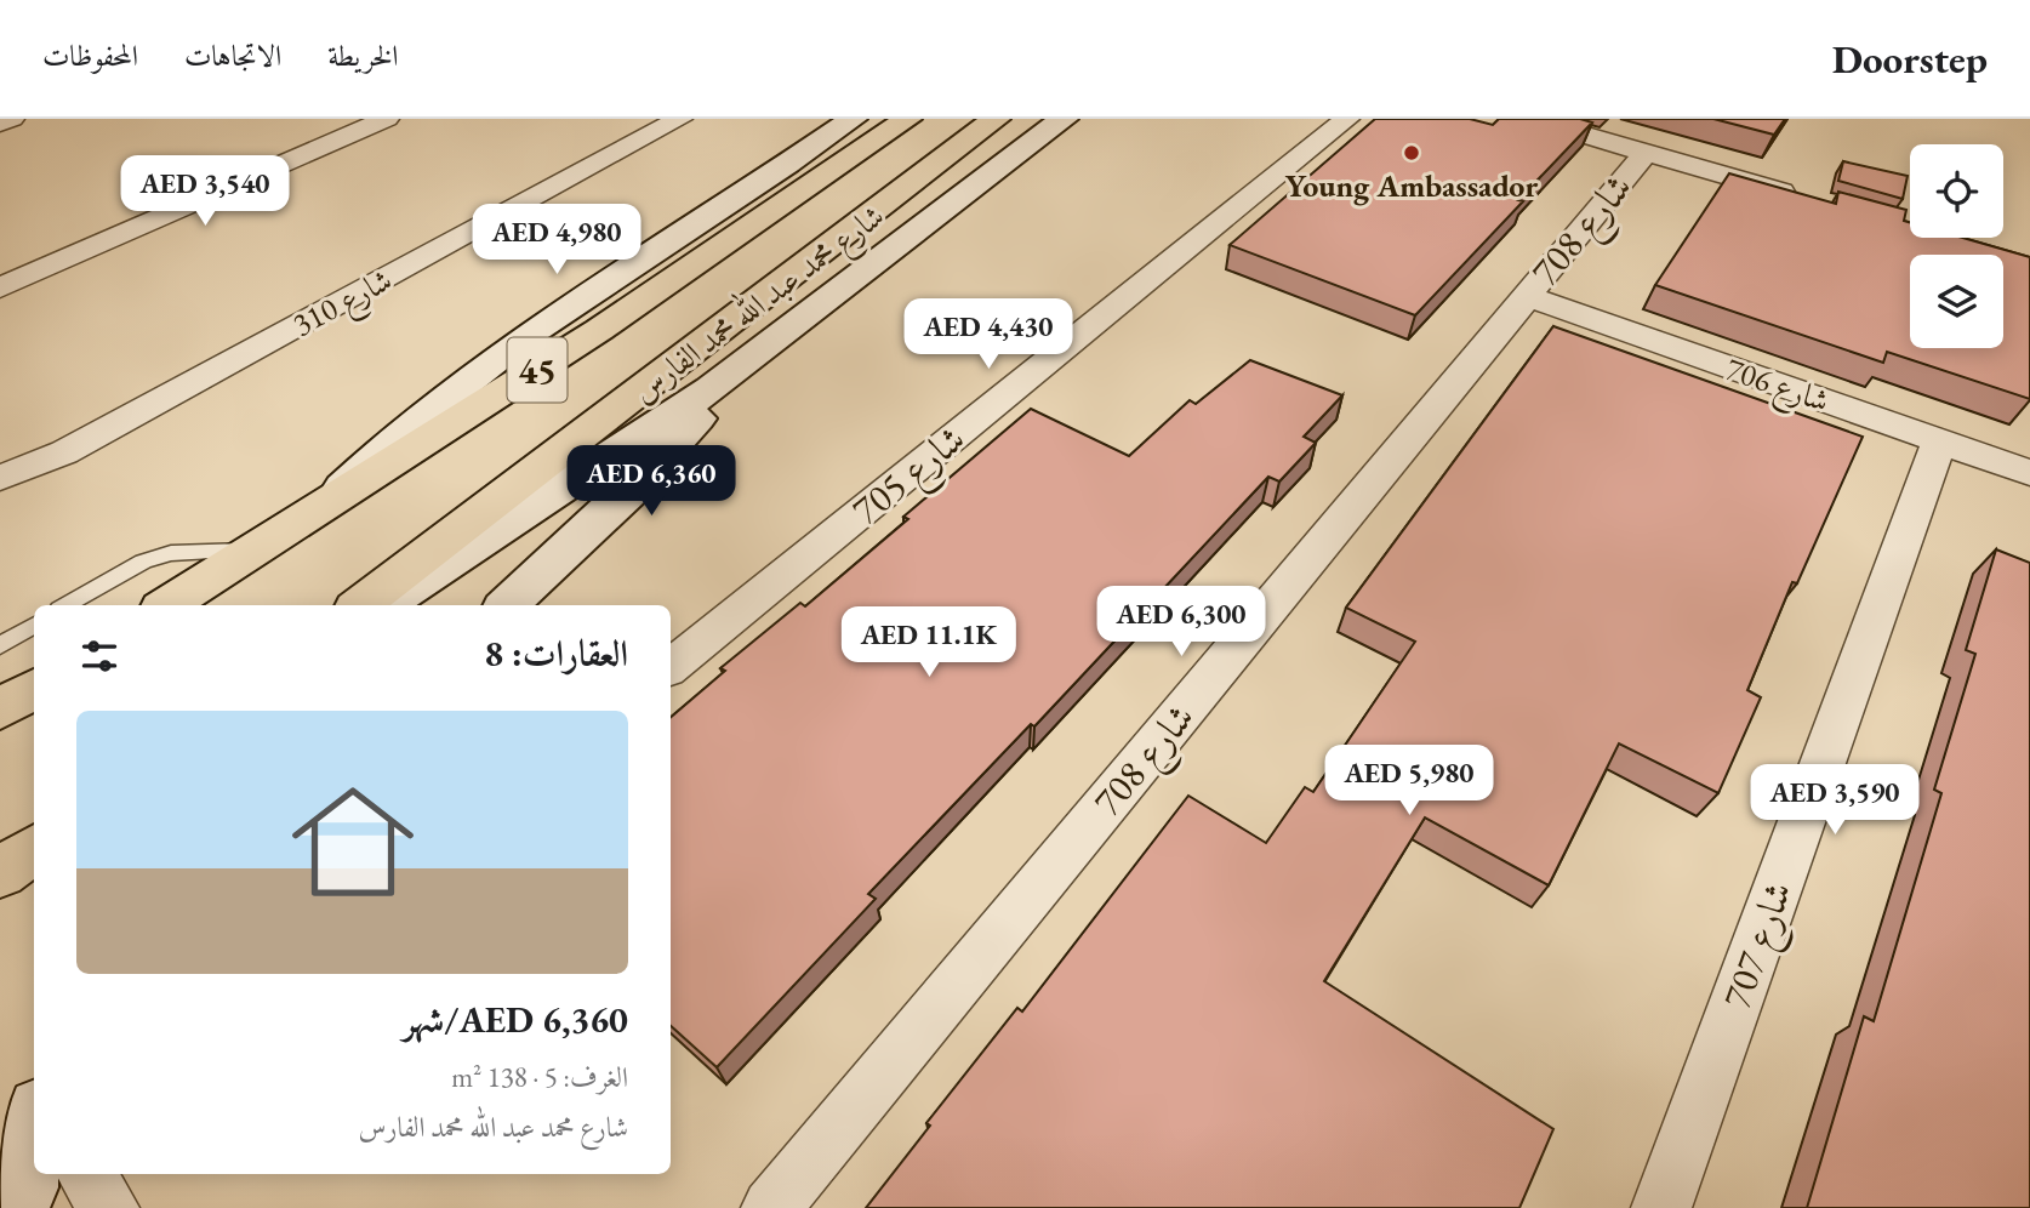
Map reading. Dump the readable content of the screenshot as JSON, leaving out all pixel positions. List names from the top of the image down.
{
  "streets": {
    "main road": ["شارع محمد عبد الله محمد الفارس", "45"],
    "street": [
      "شارع 708",
      "شارع 310",
      "شارع 706",
      "شارع 705",
      "شارع 707"
    ]
  },
  "crossings": [
    ["شارع 708", "شارع 706"],
    ["شارع 706", "شارع 707"]
  ],
  "places": ["Young Ambassador"],
  "page": {
    "header": "Doorstep",
    "nav": ["الخريطة", "الاتجاهات", "المحفوظات"],
    "price": [
      "AED 3,540",
      "AED 4,980",
      "AED 4,430",
      "AED 6,360",
      "AED 6,300",
      "AED 11.1K",
      "AED 5,980",
      "AED 3,590"
    ],
    "heading": "العقارات: 8",
    "list": [
      {
        "name": "AED 6,360/شهر",
        "note": "الغرف: 5 · 138 m² · شارع محمد عبد الله محمد الفارس"
      }
    ]
  }
}
